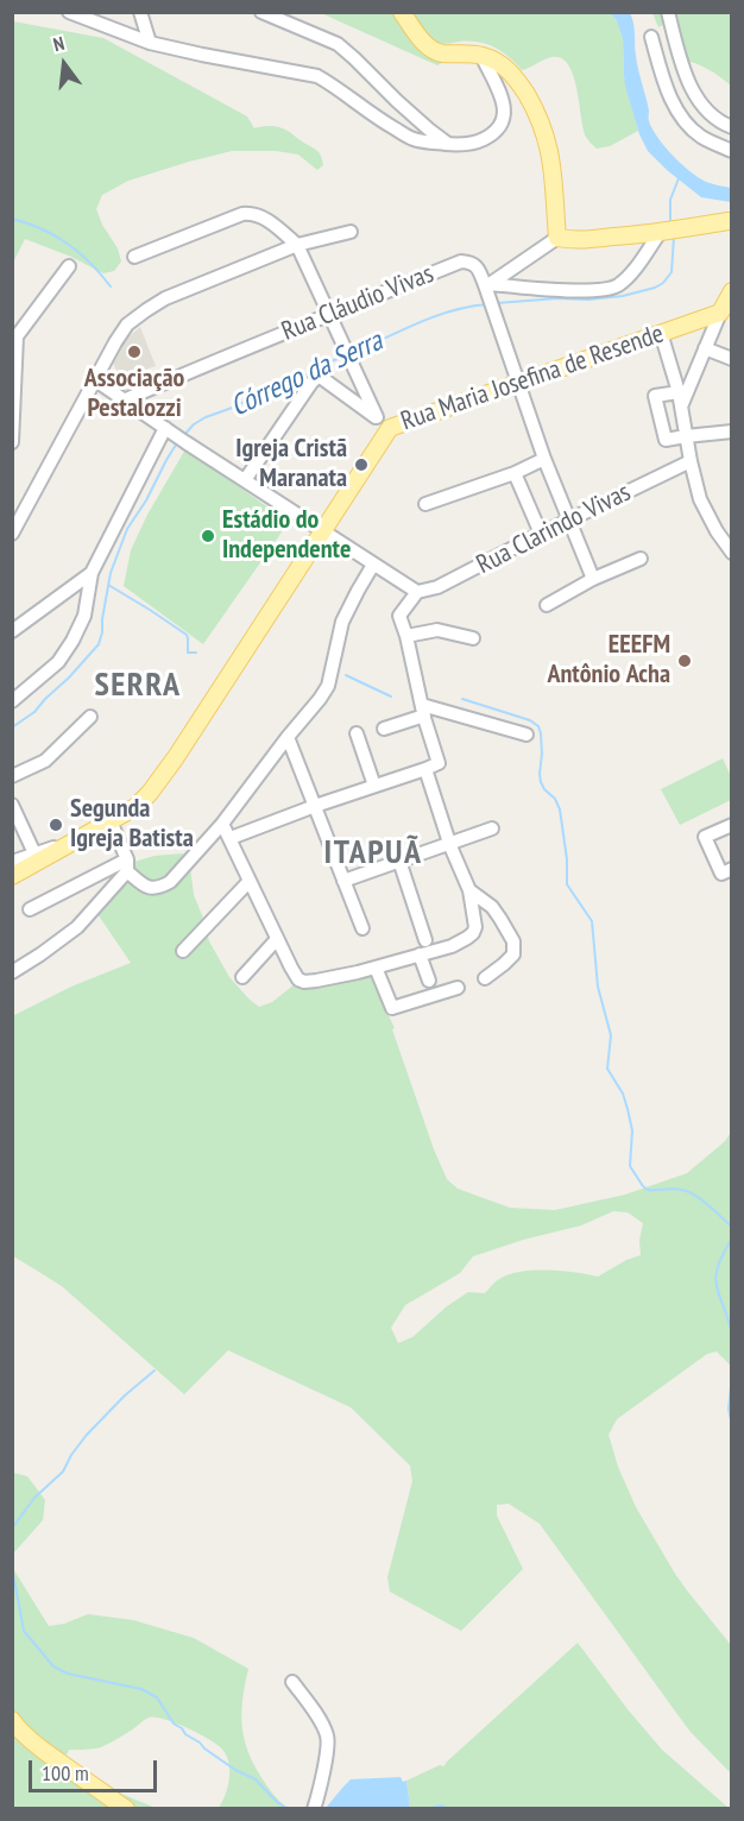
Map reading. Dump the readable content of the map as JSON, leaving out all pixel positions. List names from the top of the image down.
{
  "streets": {
    "main road": ["Rua Maria Josefina de Resende"],
    "street": ["Rua Cláudio Vivas", "Rua Clarindo Vivas"]
  },
  "crossings": [
    ["Rua Cláudio Vivas", "Rua Maria Josefina de Resende"],
    ["Rua Cláudio Vivas", "Rua Clarindo Vivas"]
  ],
  "districts": ["SERRA", "ITAPUÃ"],
  "water": ["Córrego da Serra"],
  "places": [
    "Associação Pestalozzi",
    "Igreja Cristã Maranata",
    "Estádio do Independente",
    "EEEFM Antônio Acha",
    "Segunda Igreja Batista"
  ],
  "scale_bar": "100 m",
  "north": "top"
}
